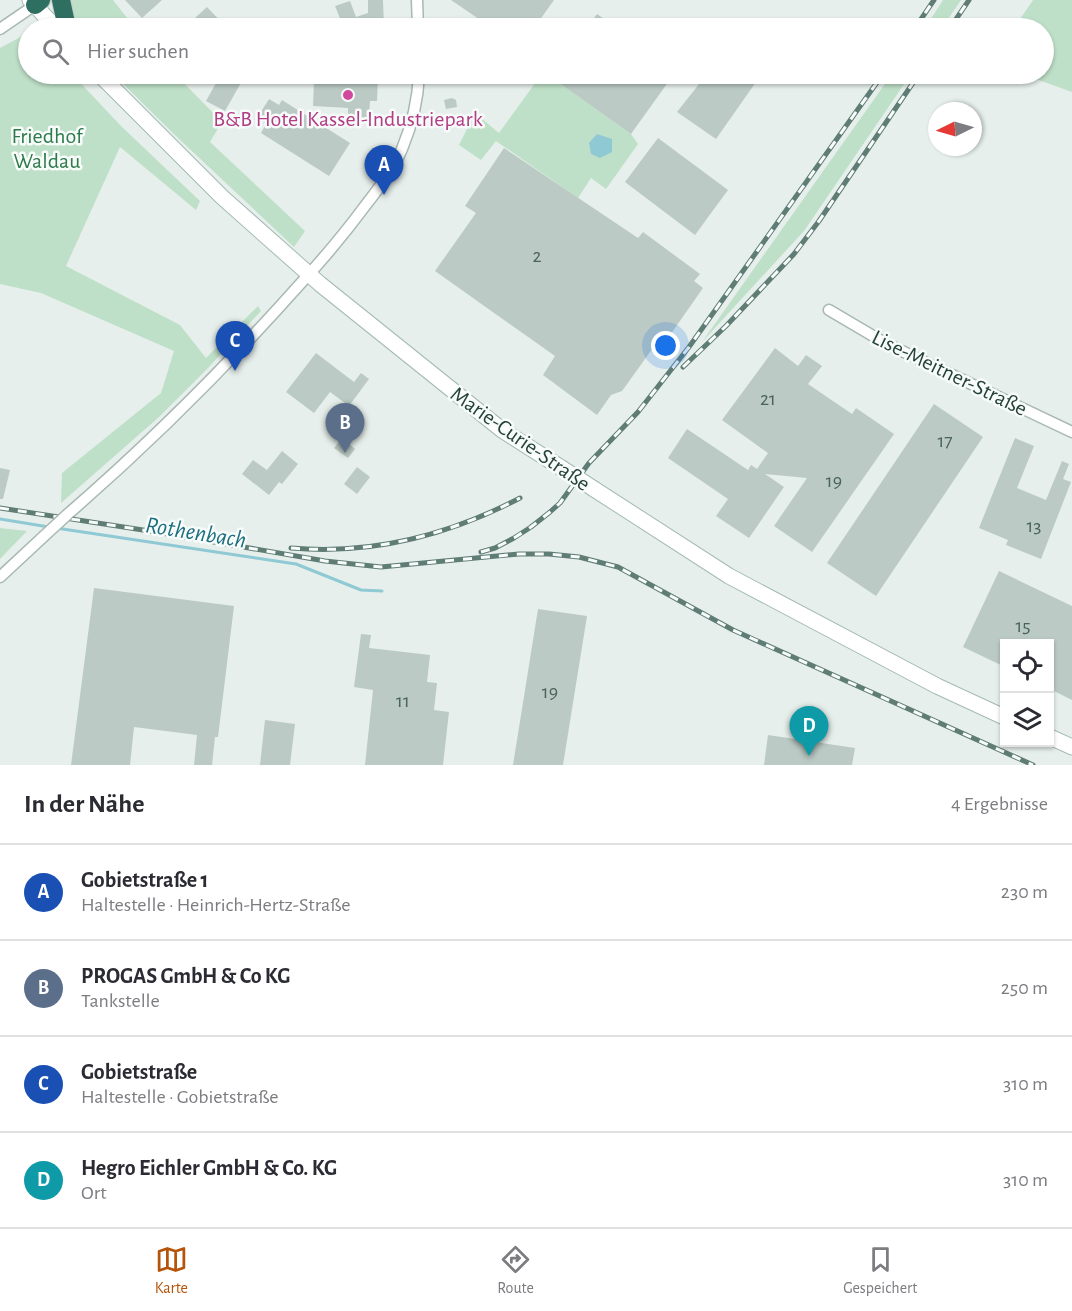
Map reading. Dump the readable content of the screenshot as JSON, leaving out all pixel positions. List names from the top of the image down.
{
  "streets": {
    "main road": ["Marie-Curie-Straße"],
    "street": ["Lise-Meitner-Straße"]
  },
  "water": ["Rothenbach"],
  "parks": ["Friedhof Waldau"],
  "places": ["B&B Hotel Kassel-Industriepark"],
  "house_numbers": [
    "2",
    "21",
    "17",
    "19",
    "13",
    "15",
    "19",
    "11"
  ],
  "north": "left",
  "page": {
    "search": "Hier suchen",
    "pins": [
      "A",
      "C",
      "B",
      "D"
    ],
    "heading": ["In der Nähe", "4 Ergebnisse"],
    "list": [
      {
        "mark": "A",
        "name": "Gobietstraße 1",
        "note": "Haltestelle · Heinrich-Hertz-Straße",
        "value": "230 m"
      },
      {
        "mark": "B",
        "name": "PROGAS GmbH & Co KG",
        "note": "Tankstelle",
        "value": "250 m"
      },
      {
        "mark": "C",
        "name": "Gobietstraße",
        "note": "Haltestelle · Gobietstraße",
        "value": "310 m"
      },
      {
        "mark": "D",
        "name": "Hegro Eichler GmbH & Co. KG",
        "note": "Ort",
        "value": "310 m"
      }
    ],
    "nav": ["Karte", "Route", "Gespeichert"]
  }
}
